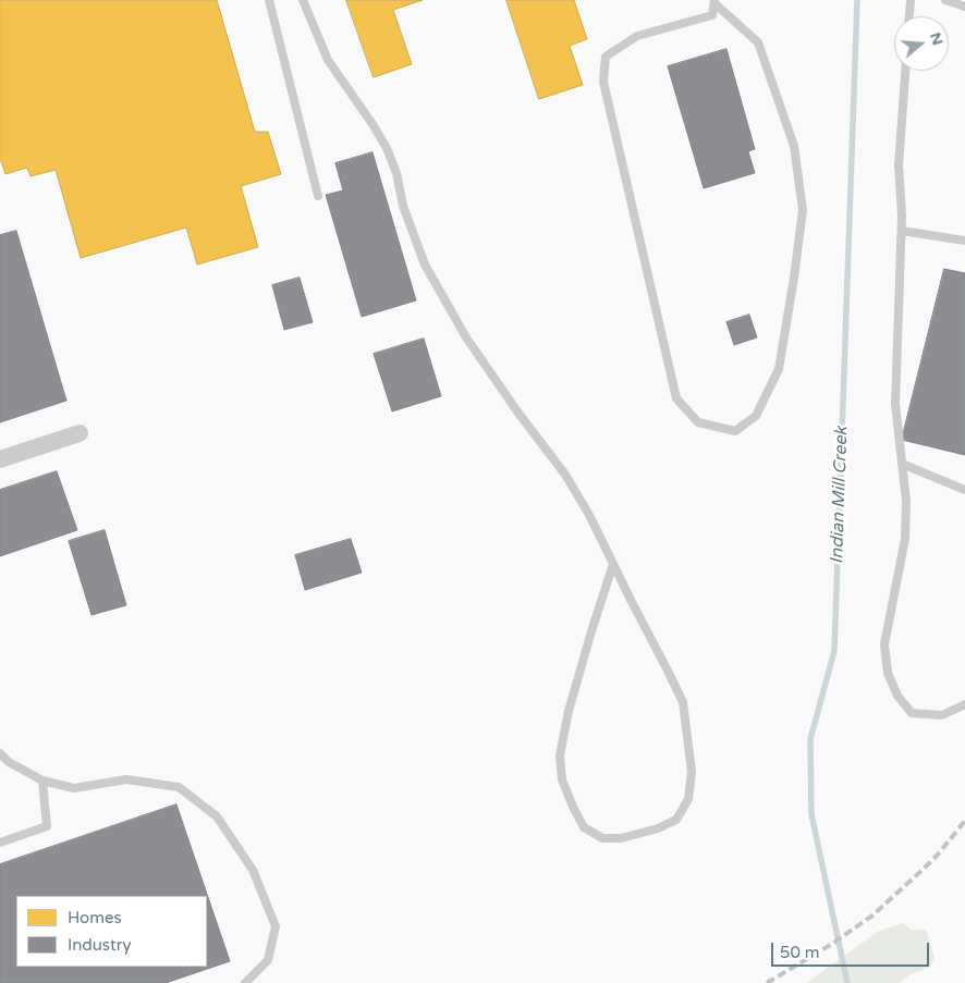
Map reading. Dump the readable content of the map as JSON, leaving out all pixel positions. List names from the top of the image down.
{
  "water": ["Indian Mill Creek"],
  "legend": ["Homes", "Industry"],
  "scale_bar": "50 m",
  "north": "right"
}
